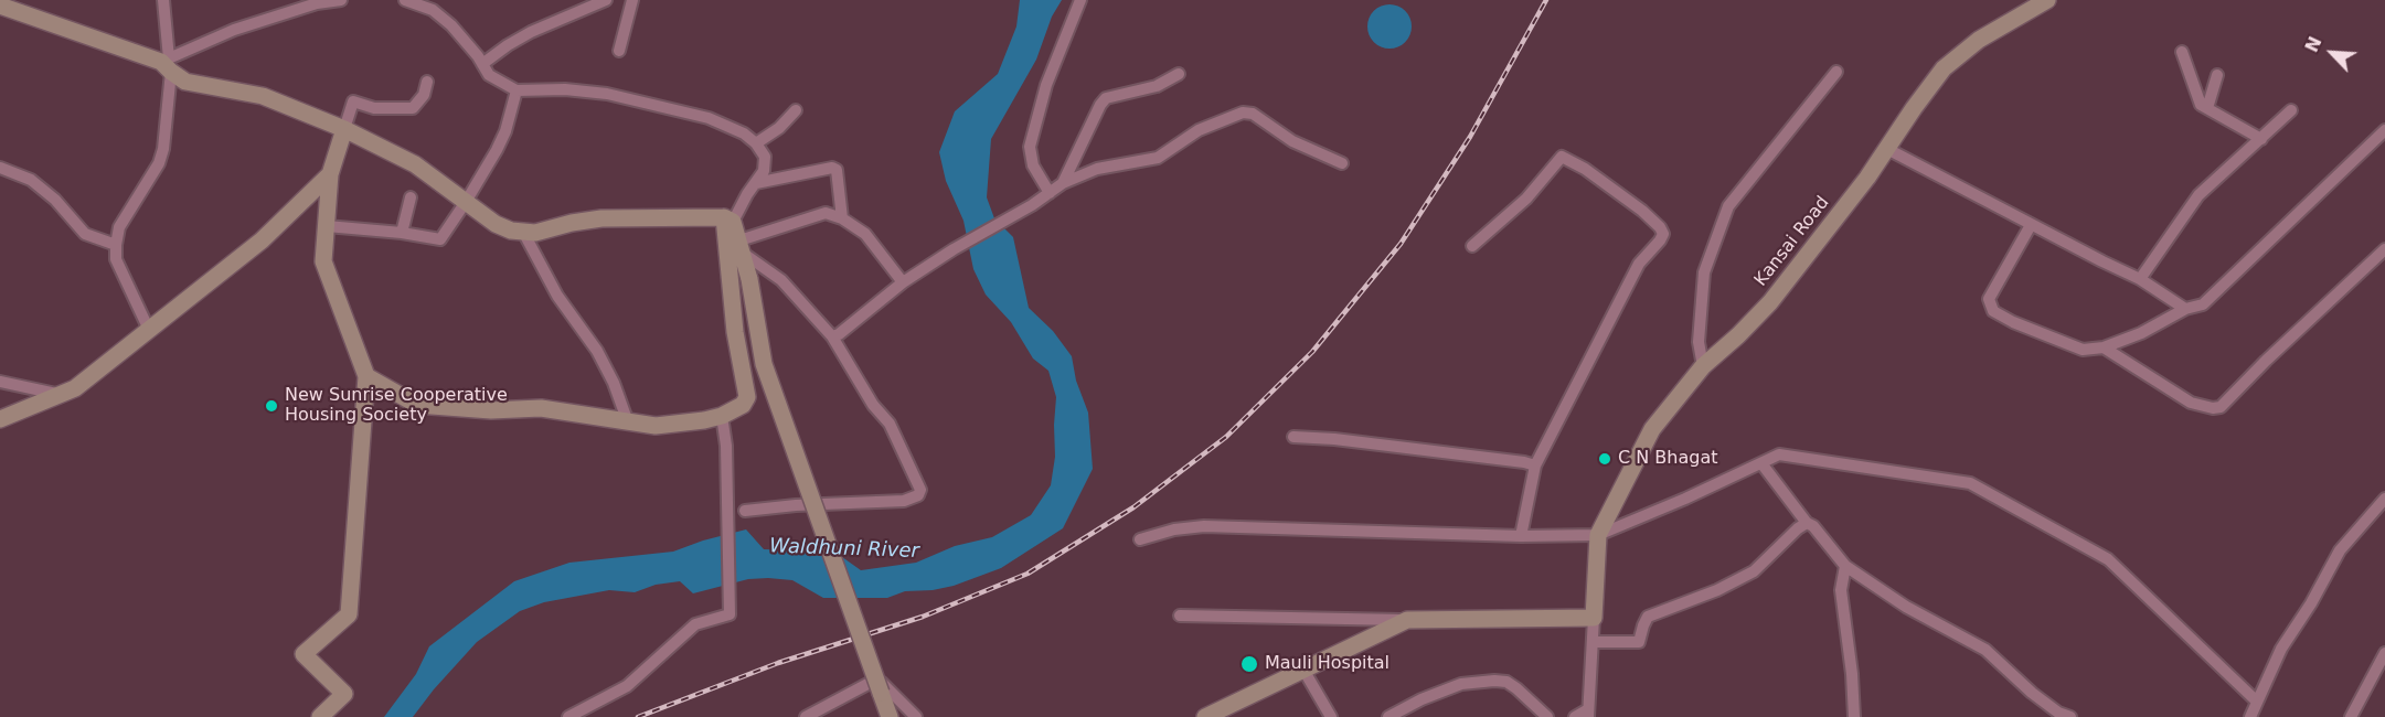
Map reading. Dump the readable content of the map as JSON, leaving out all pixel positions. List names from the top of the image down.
{
  "streets": {
    "street": ["Kansai Road"]
  },
  "water": ["Waldhuni River"],
  "places": ["New Sunrise Cooperative Housing Society", "C N Bhagat", "Mauli Hospital"],
  "north": "top left"
}
